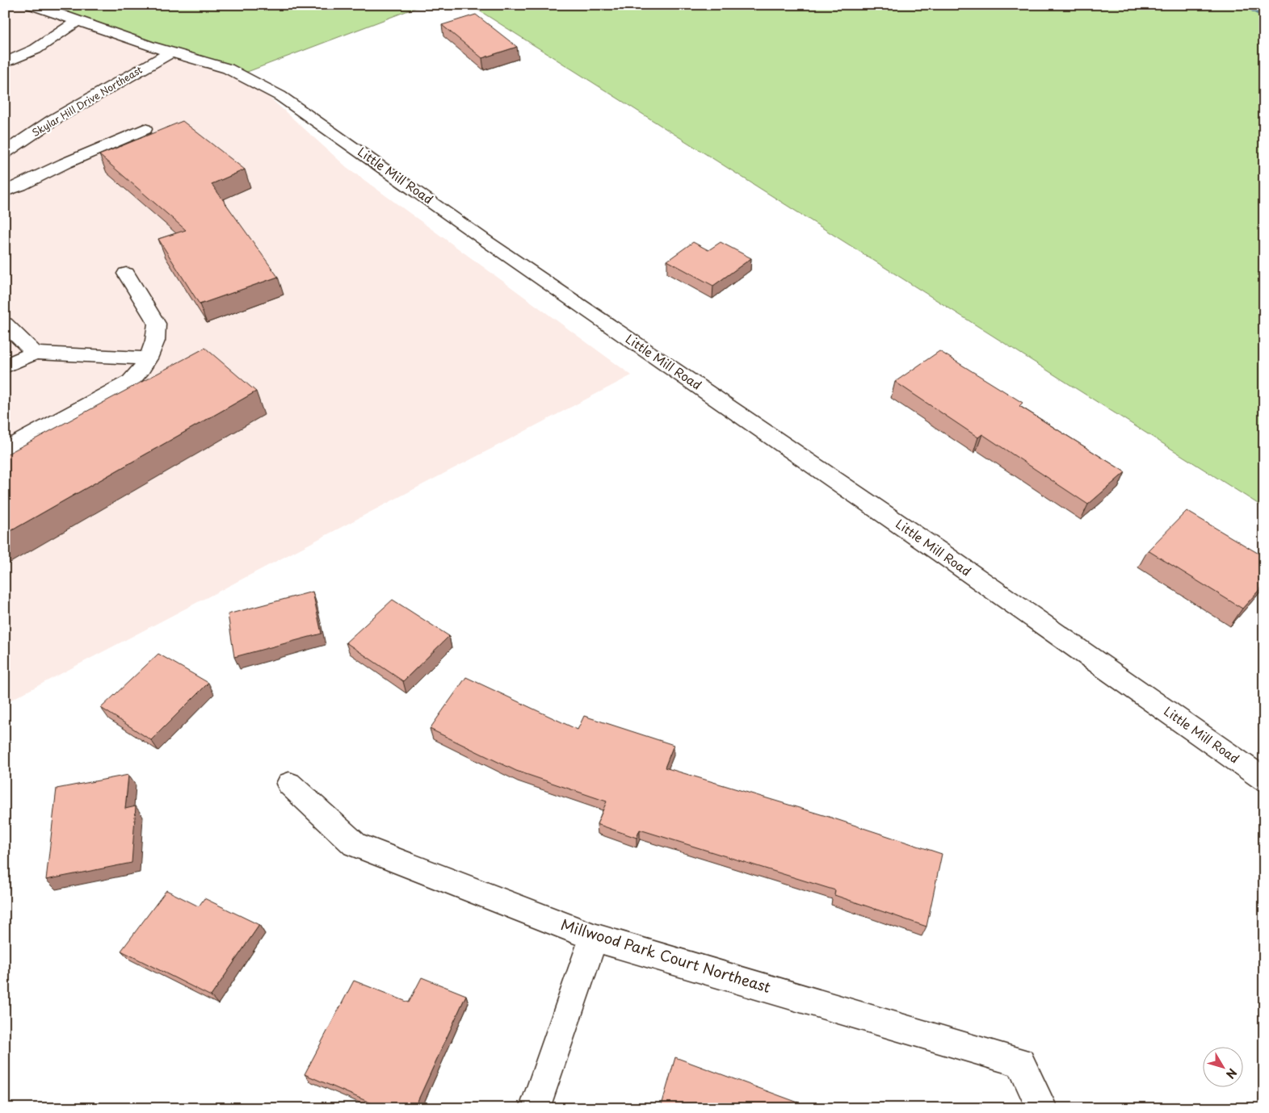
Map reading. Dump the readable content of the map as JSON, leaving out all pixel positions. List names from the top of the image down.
{
  "streets": {
    "street": ["Skylar Hill Drive Northeast", "Little Mill Road", "Millwood Park Court Northeast"]
  },
  "crossings": [
    ["Skylar Hill Drive Northeast", "Little Mill Road"]
  ],
  "north": "bottom right"
}
